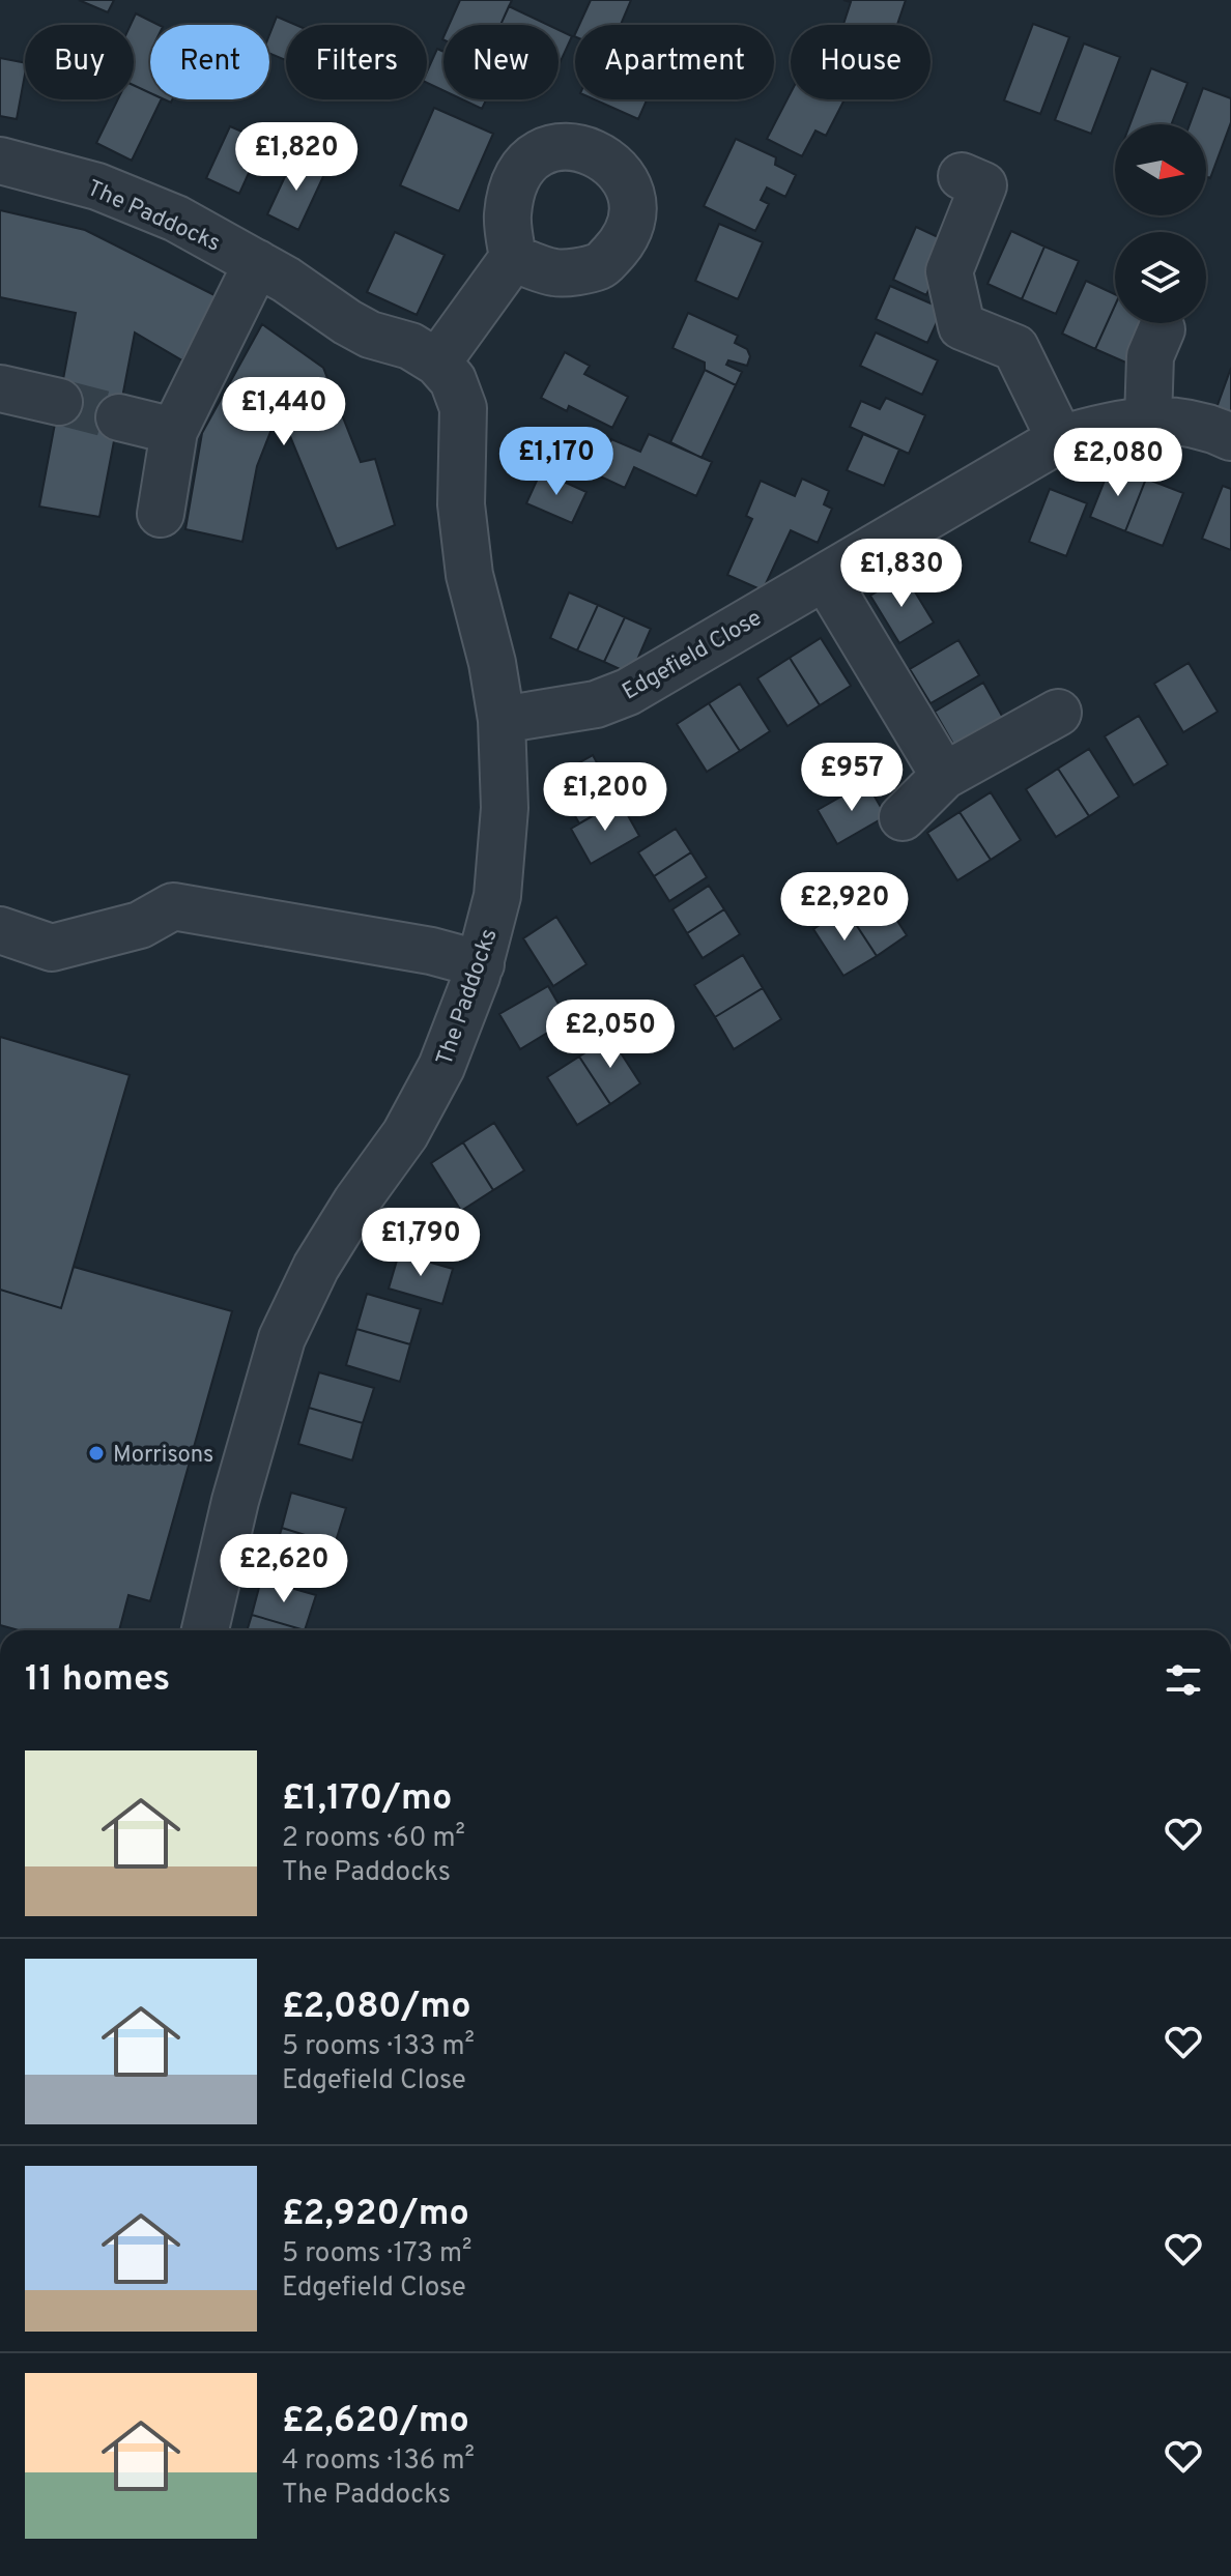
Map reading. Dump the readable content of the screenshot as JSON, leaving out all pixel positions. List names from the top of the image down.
{
  "streets": {
    "street": ["The Paddocks", "Edgefield Close"]
  },
  "crossings": [
    ["The Paddocks", "Edgefield Close"]
  ],
  "places": ["Morrisons"],
  "north": "right",
  "page": {
    "chip": [
      "Buy",
      "Rent",
      "Filters",
      "New",
      "Apartment",
      "House"
    ],
    "price": [
      "£1,820",
      "£1,440",
      "£1,170",
      "£2,080",
      "£1,830",
      "£957",
      "£1,200",
      "£2,920",
      "£2,050",
      "£1,790",
      "£2,620"
    ],
    "heading": "11 homes",
    "list": [
      {
        "name": "£1,170/mo",
        "note": "2 rooms · 60 m² · The Paddocks"
      },
      {
        "name": "£2,080/mo",
        "note": "5 rooms · 133 m² · Edgefield Close"
      },
      {
        "name": "£2,920/mo",
        "note": "5 rooms · 173 m² · Edgefield Close"
      },
      {
        "name": "£2,620/mo",
        "note": "4 rooms · 136 m² · The Paddocks"
      }
    ]
  }
}
